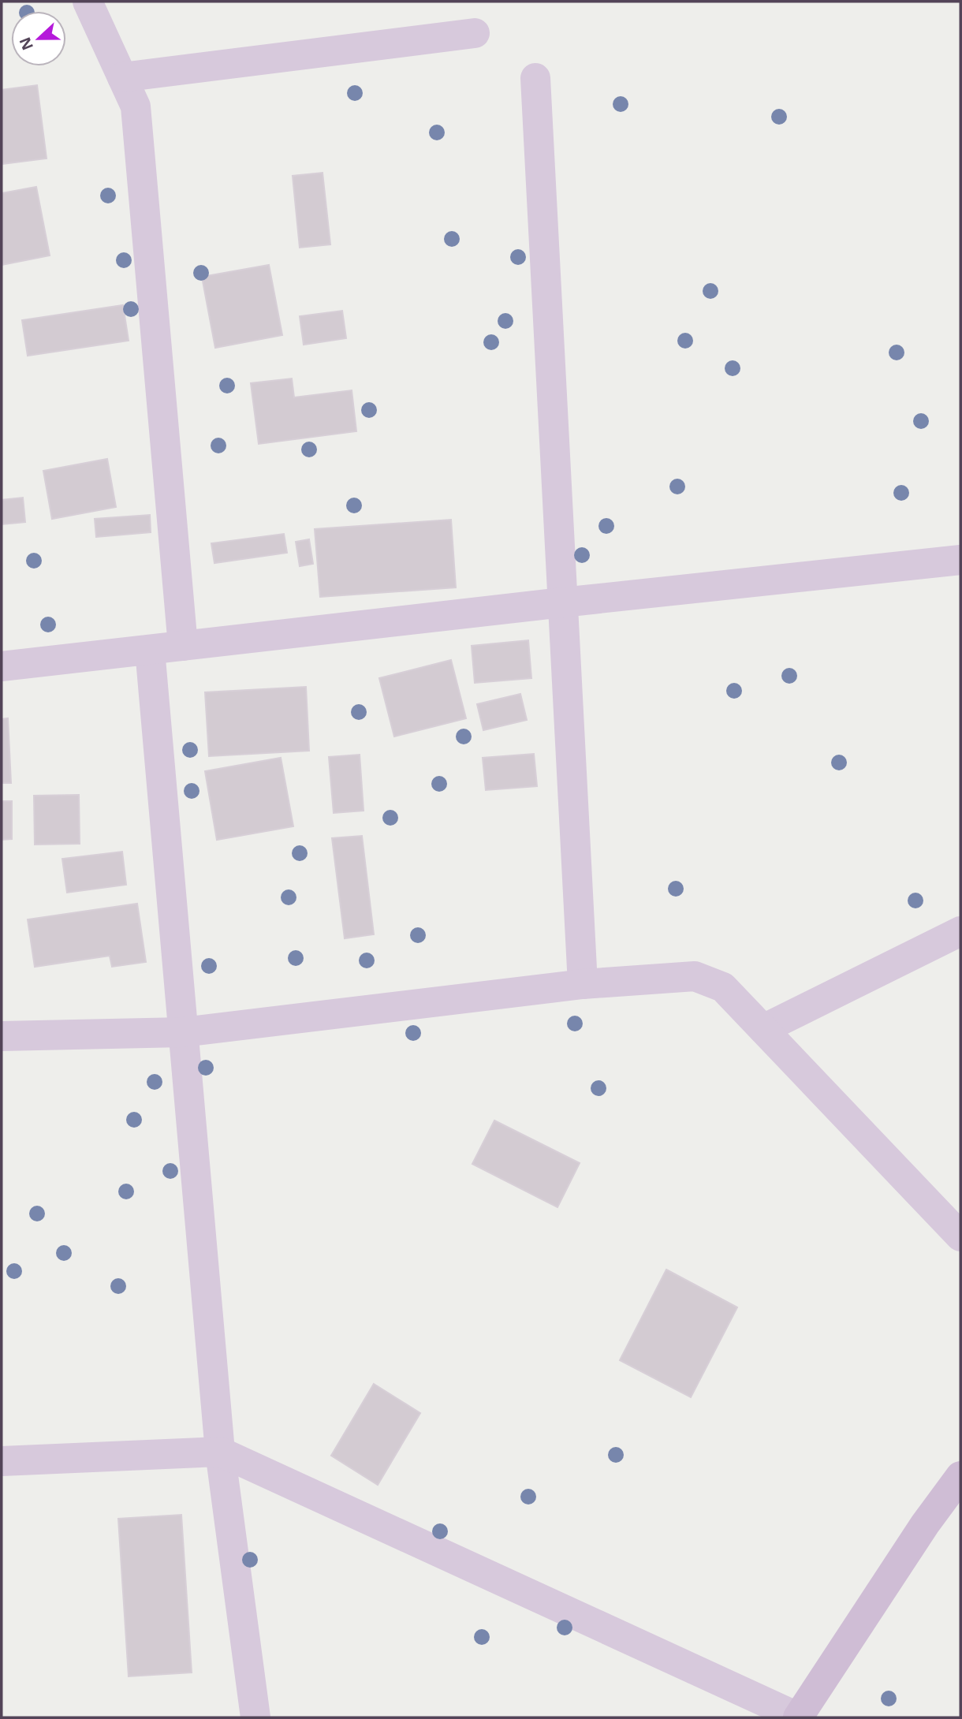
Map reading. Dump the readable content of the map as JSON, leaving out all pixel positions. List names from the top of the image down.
{
  "north": "left"
}
